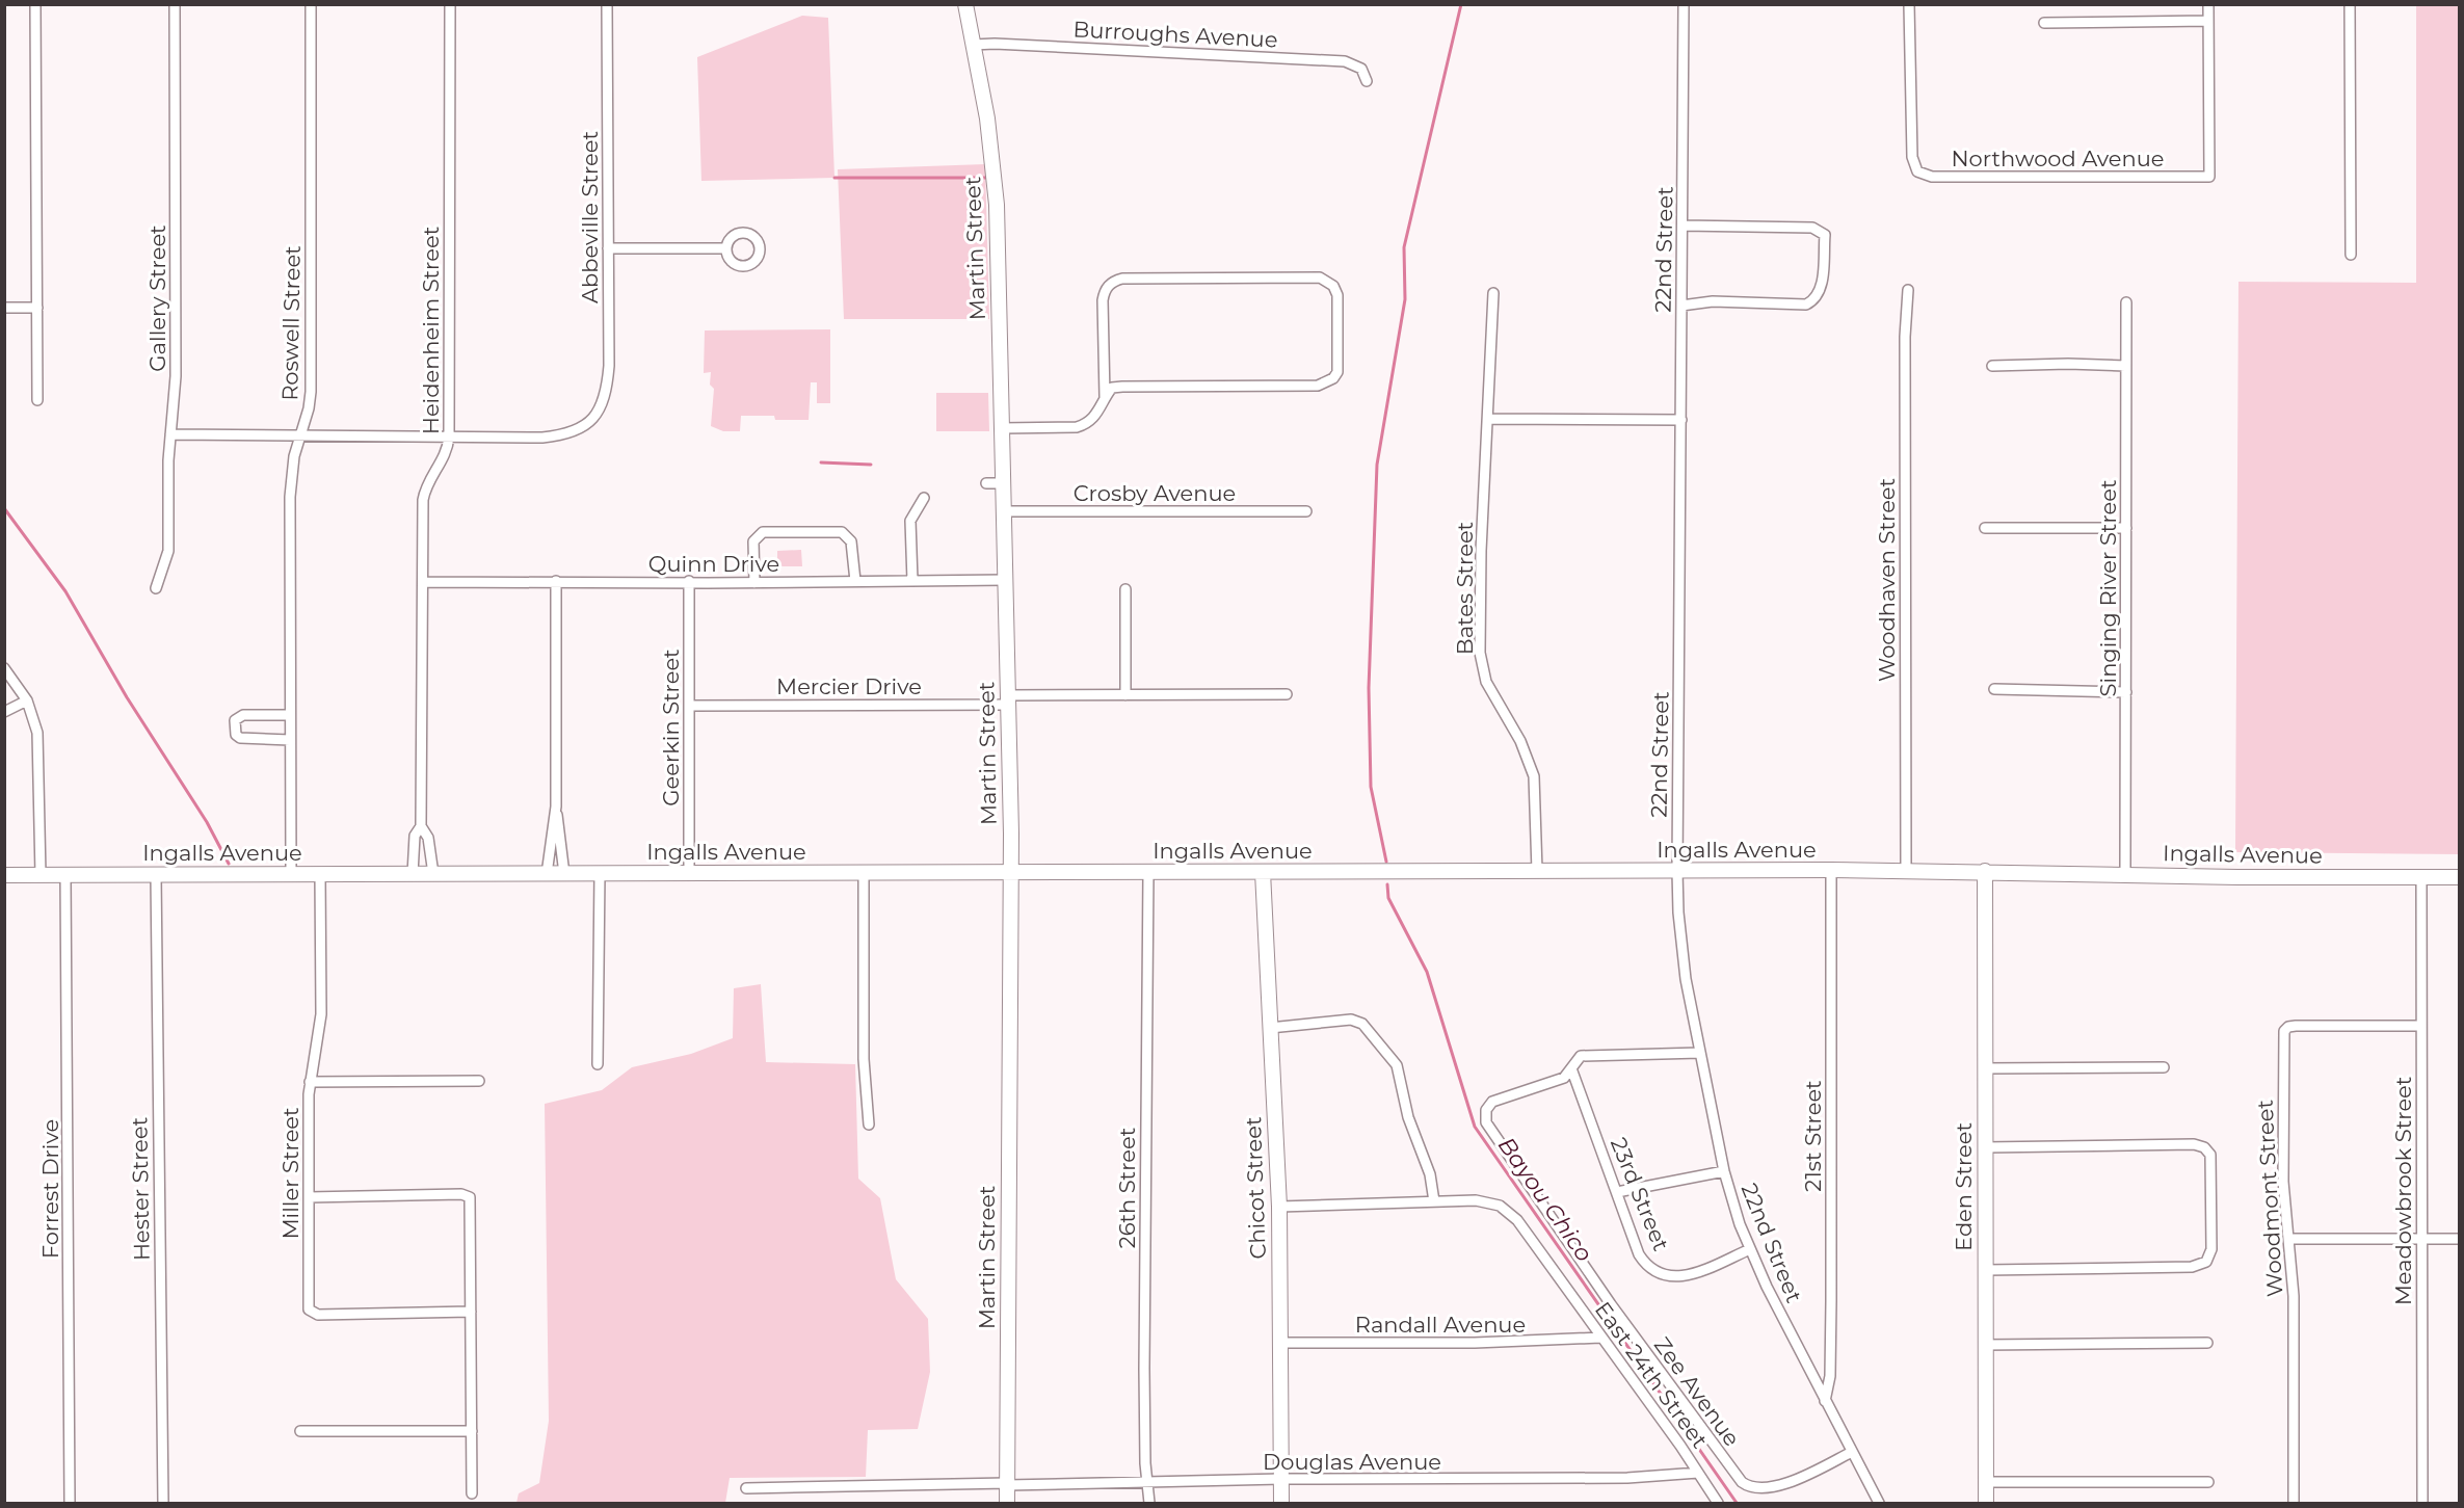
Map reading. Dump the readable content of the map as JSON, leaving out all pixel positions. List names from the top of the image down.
{
  "streets": {
    "main road": [
      "Martin Street",
      "Ingalls Avenue",
      "Eden Street",
      "Chicot Street"
    ],
    "street": [
      "Burroughs Avenue",
      "Northwood Avenue",
      "Abbeville Street",
      "22nd Street",
      "Gallery Street",
      "Roswell Street",
      "Heidenheim Street",
      "Crosby Avenue",
      "Quinn Drive",
      "Woodhaven Street",
      "Bates Street",
      "Singing River Street",
      "Mercier Drive",
      "Geerkin Street",
      "21st Street",
      "Miller Street",
      "26th Street",
      "Forrest Drive",
      "Hester Street",
      "Meadowbrook Street",
      "23rd Street",
      "Woodmont Street",
      "Randall Avenue",
      "East 24th Street",
      "Zee Avenue",
      "Douglas Avenue"
    ]
  },
  "crossings": [
    ["Burroughs Avenue", "Martin Street"],
    ["Abbeville Street", "Heidenheim Street"],
    ["Martin Street", "Crosby Avenue"],
    ["Martin Street", "Quinn Drive"],
    ["Martin Street", "Mercier Drive"],
    ["Martin Street", "Ingalls Avenue"],
    ["Martin Street", "Douglas Avenue"],
    ["22nd Street", "Ingalls Avenue"],
    ["22nd Street", "21st Street"],
    ["22nd Street", "23rd Street"],
    ["22nd Street", "Zee Avenue"],
    ["Roswell Street", "Ingalls Avenue"],
    ["Heidenheim Street", "Quinn Drive"],
    ["Heidenheim Street", "Ingalls Avenue"],
    ["Quinn Drive", "Geerkin Street"],
    ["Woodhaven Street", "Ingalls Avenue"],
    ["Bates Street", "Ingalls Avenue"],
    ["Singing River Street", "Ingalls Avenue"],
    ["Mercier Drive", "Geerkin Street"],
    ["Geerkin Street", "Ingalls Avenue"],
    ["Ingalls Avenue", "21st Street"],
    ["Ingalls Avenue", "Miller Street"],
    ["Ingalls Avenue", "Eden Street"],
    ["Ingalls Avenue", "26th Street"],
    ["Ingalls Avenue", "Chicot Street"],
    ["Ingalls Avenue", "Forrest Drive"],
    ["Ingalls Avenue", "Hester Street"],
    ["Ingalls Avenue", "Meadowbrook Street"],
    ["26th Street", "Douglas Avenue"],
    ["Chicot Street", "Randall Avenue"],
    ["Chicot Street", "East 24th Street"],
    ["Chicot Street", "Douglas Avenue"],
    ["Meadowbrook Street", "Woodmont Street"],
    ["23rd Street", "Zee Avenue"],
    ["Randall Avenue", "East 24th Street"],
    ["East 24th Street", "Douglas Avenue"]
  ],
  "water": ["Bayou Chico"]
}
